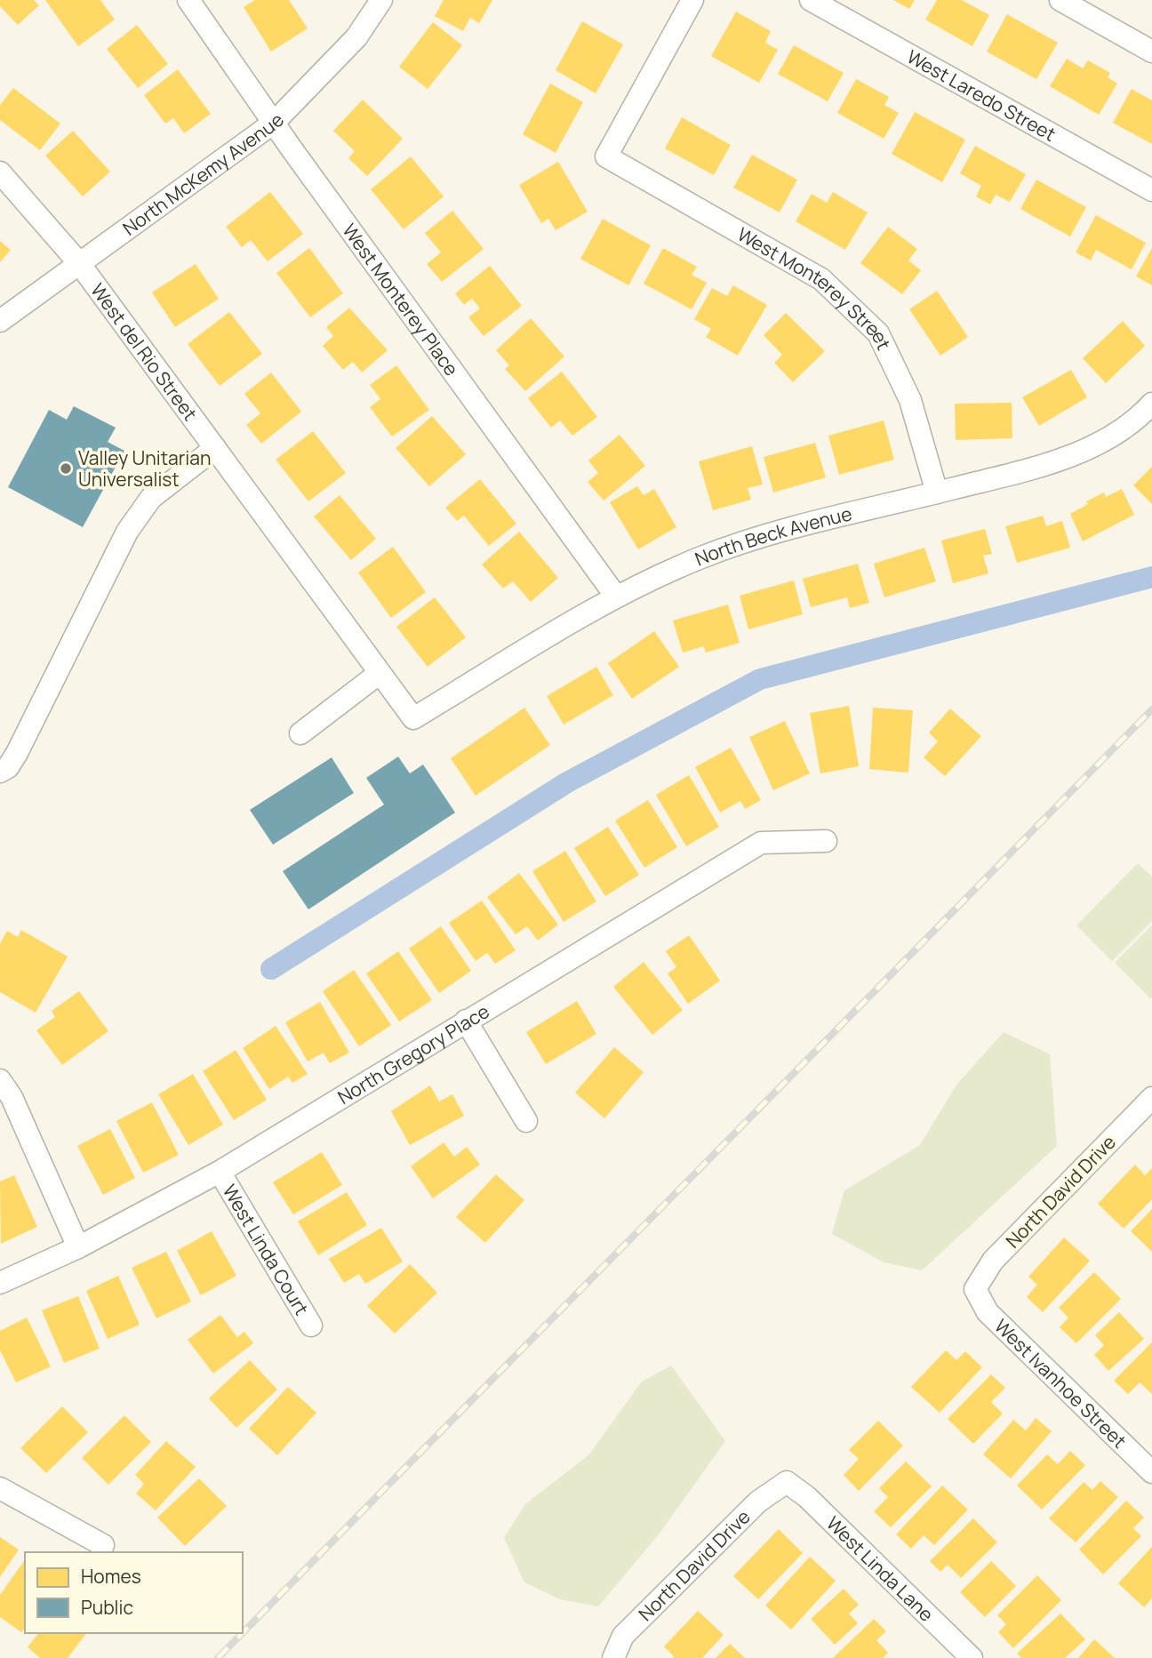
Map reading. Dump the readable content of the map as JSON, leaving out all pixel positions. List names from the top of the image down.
{
  "streets": {
    "street": [
      "West Laredo Street",
      "North McKemy Avenue",
      "West Monterey Street",
      "West Monterey Place",
      "West del Rio Street",
      "North Beck Avenue",
      "North Gregory Place",
      "North David Drive",
      "West Linda Court",
      "West Ivanhoe Street",
      "West Linda Lane"
    ]
  },
  "crossings": [
    ["North McKemy Avenue", "West Monterey Place"],
    ["North McKemy Avenue", "West del Rio Street"],
    ["West Monterey Street", "North Beck Avenue"],
    ["West Monterey Place", "North Beck Avenue"],
    ["West del Rio Street", "North Beck Avenue"],
    ["North Gregory Place", "West Linda Court"],
    ["North David Drive", "West Ivanhoe Street"],
    ["North David Drive", "West Linda Lane"]
  ],
  "places": ["Valley Unitarian Universalist"],
  "legend": ["Homes", "Public"]
}
